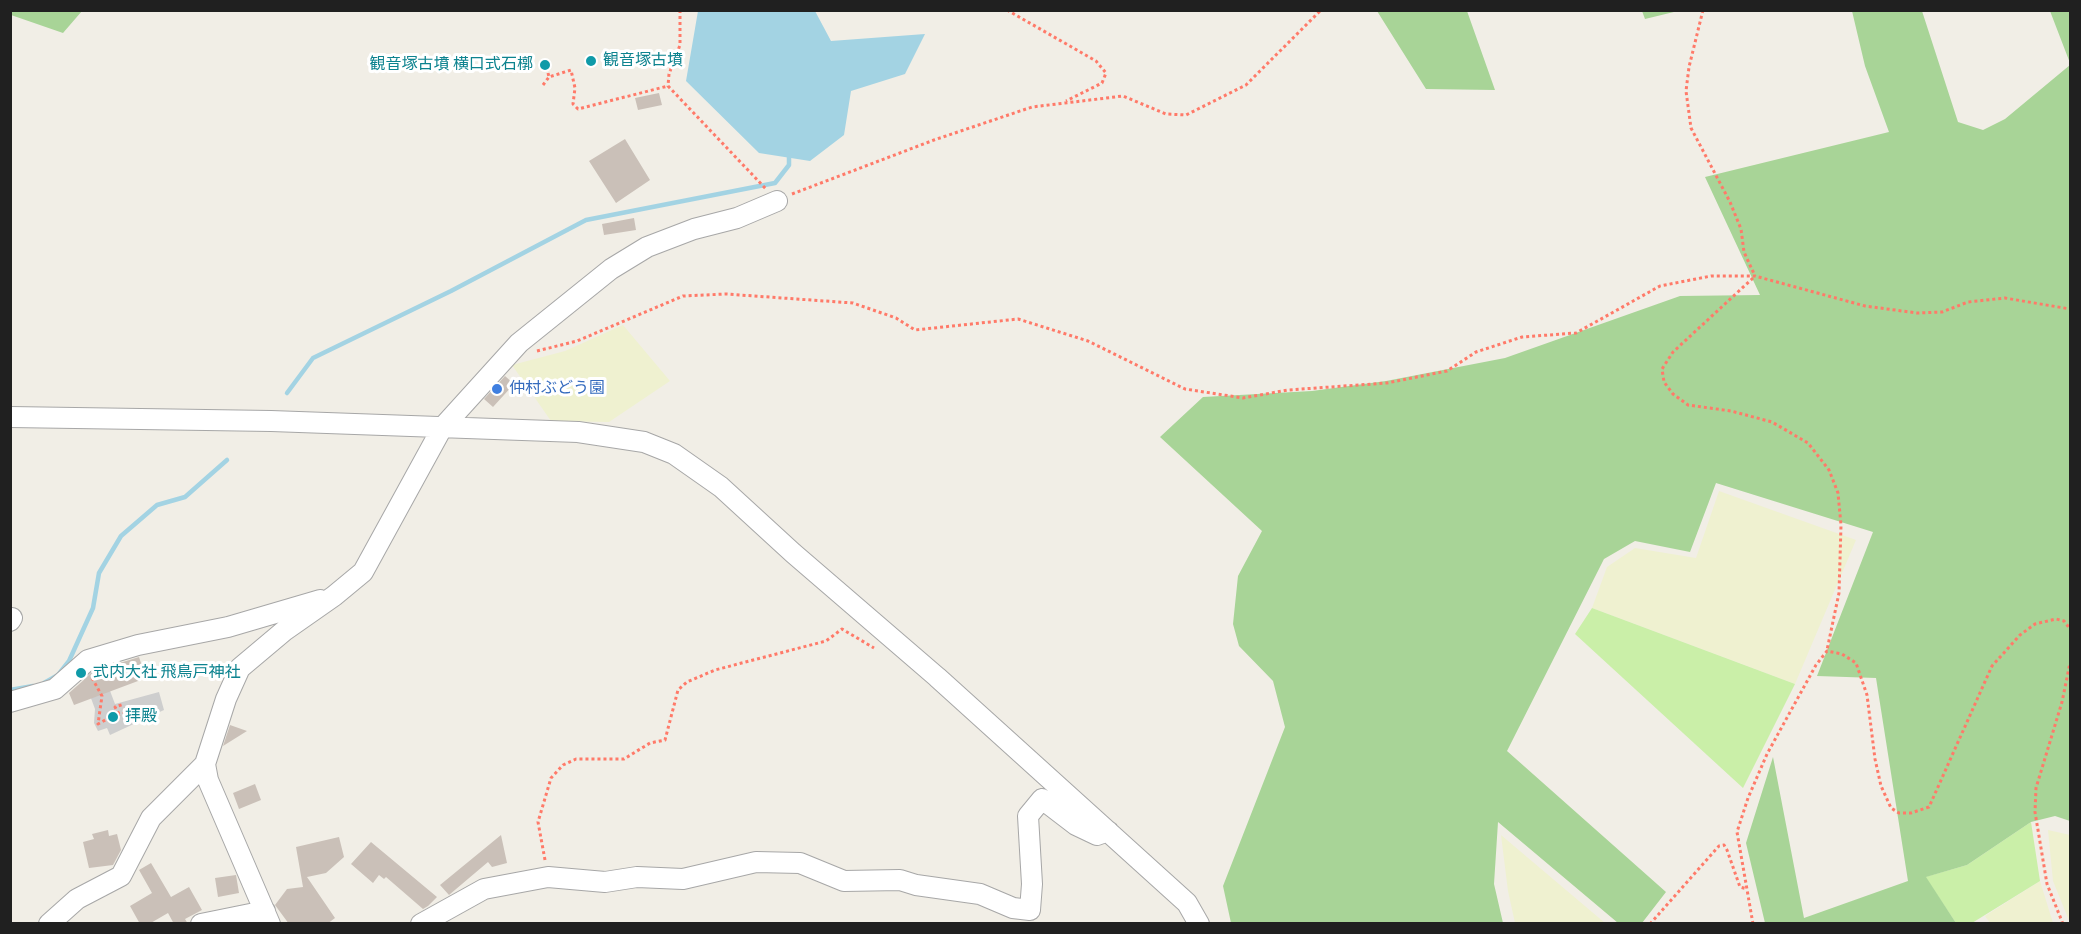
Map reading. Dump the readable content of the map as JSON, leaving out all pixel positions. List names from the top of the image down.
{
  "places": [
    "観音塚古墳",
    "観音塚古墳 横口式石槨",
    "仲村ぶどう園",
    "式内大社 飛鳥戸神社",
    "拝殿"
  ]
}
